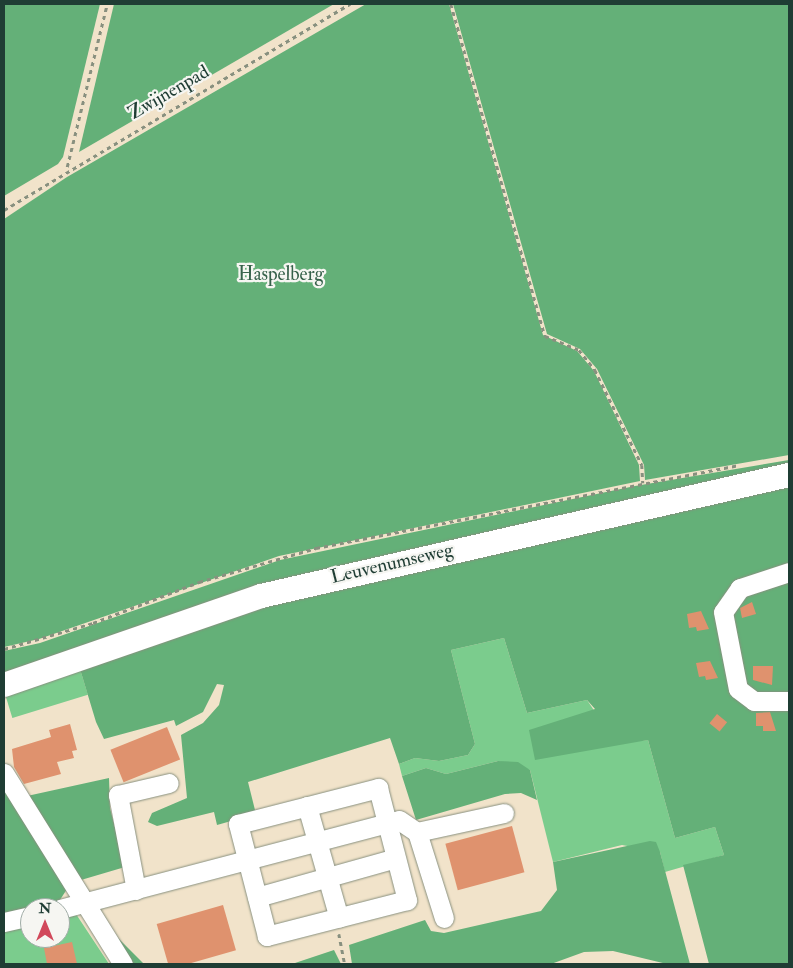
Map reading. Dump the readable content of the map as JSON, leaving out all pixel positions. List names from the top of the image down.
{
  "streets": {
    "main road": ["Leuvenumseweg"],
    "path": ["Zwijnenpad"]
  },
  "parks": ["Haspelberg"],
  "north": "top"
}
